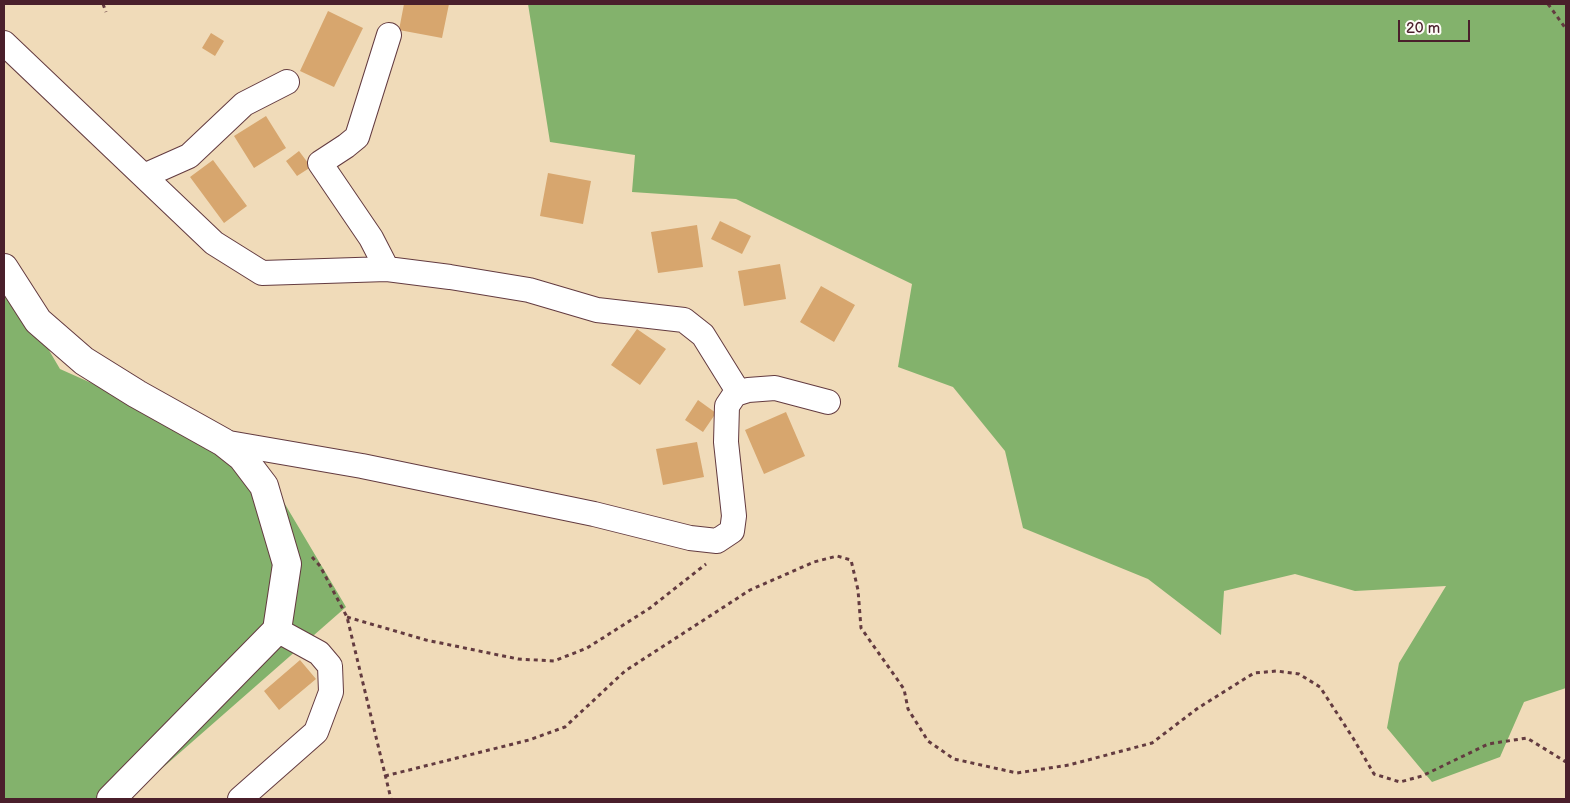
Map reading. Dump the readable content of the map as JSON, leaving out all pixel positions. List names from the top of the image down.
{
  "scale_bar": "20 m"
}
